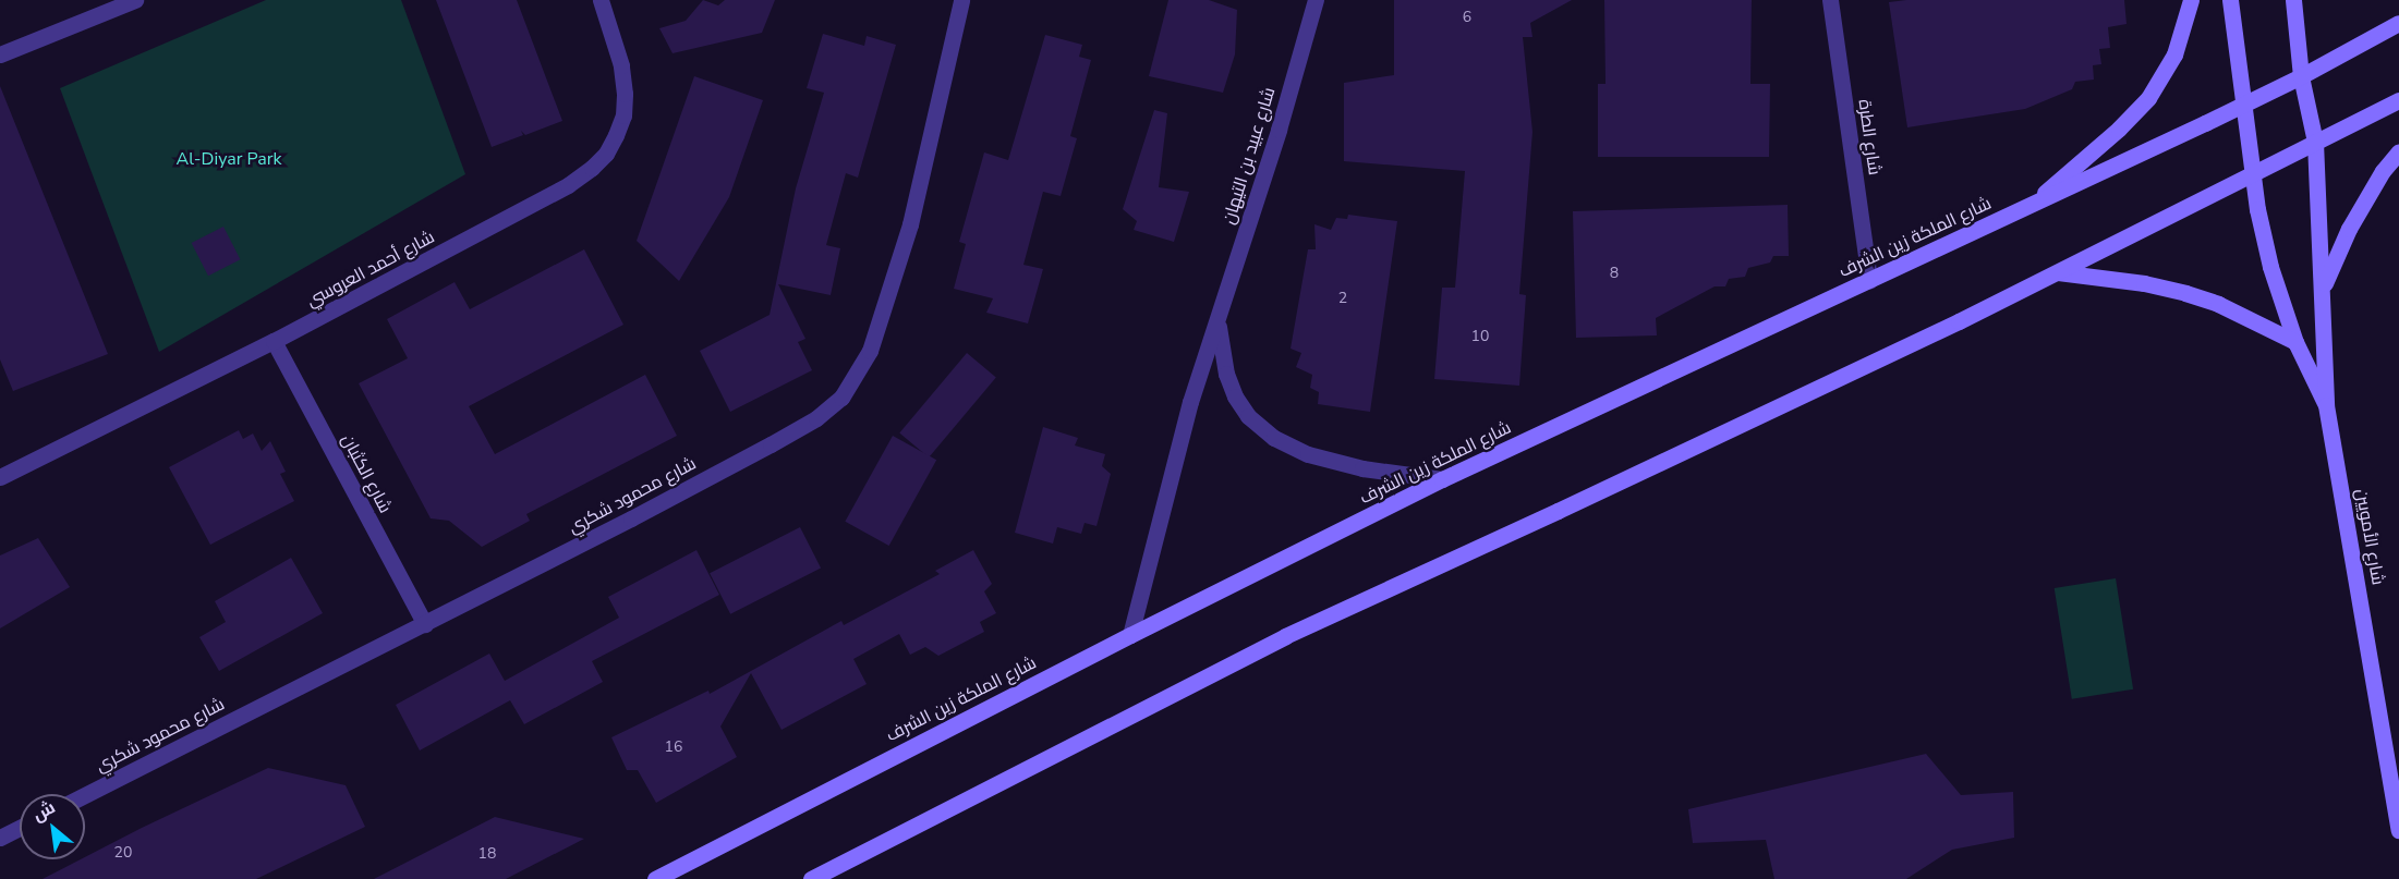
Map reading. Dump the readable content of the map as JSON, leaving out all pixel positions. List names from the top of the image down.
{
  "streets": {
    "main road": ["شارع الملكة زين الشرف", "شارع الأمويين"],
    "street": [
      "شارع الطرة",
      "شارع عبيد بن التيهان",
      "شارع أحمد العروسي",
      "شارع الكثبان",
      "شارع محمود شكري"
    ]
  },
  "crossings": [
    ["شارع الطرة", "شارع الملكة زين الشرف"],
    ["شارع عبيد بن التيهان", "شارع الملكة زين الشرف"],
    ["شارع الملكة زين الشرف", "شارع الأمويين"],
    ["شارع أحمد العروسي", "شارع الكثبان"],
    ["شارع الكثبان", "شارع محمود شكري"]
  ],
  "parks": ["Al-Diyar Park"],
  "house_numbers": [
    "6",
    "8",
    "2",
    "10",
    "16",
    "20",
    "18"
  ],
  "north": "top left"
}
